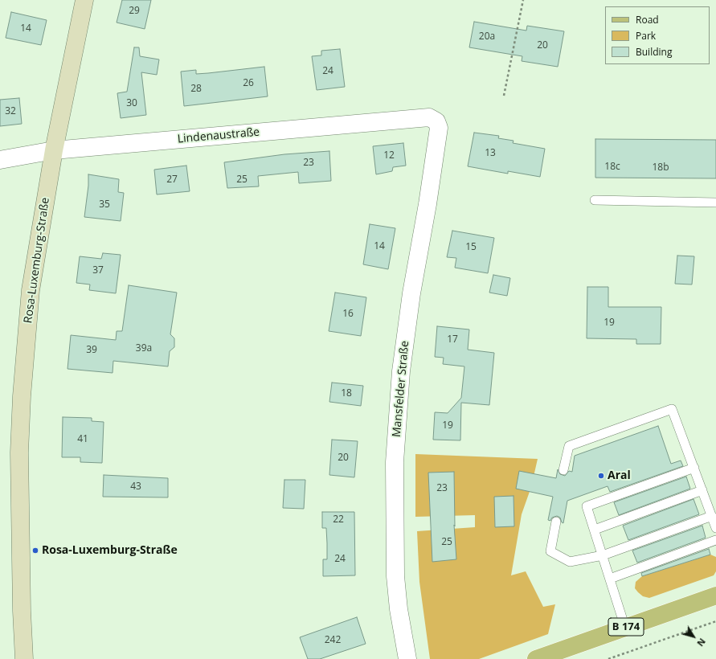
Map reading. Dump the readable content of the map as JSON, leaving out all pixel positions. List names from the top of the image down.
{
  "streets": {
    "main road": ["B 174"],
    "street": ["Lindenaustraße", "Rosa-Luxemburg-Straße", "Mansfelder Straße"]
  },
  "crossings": [
    ["Lindenaustraße", "Rosa-Luxemburg-Straße"],
    ["Lindenaustraße", "Mansfelder Straße"]
  ],
  "places": ["Aral", "Rosa-Luxemburg-Straße"],
  "house_numbers": [
    "29",
    "14",
    "20a",
    "20",
    "24",
    "26",
    "28",
    "30",
    "32",
    "13",
    "12",
    "23",
    "18c",
    "18b",
    "27",
    "25",
    "35",
    "14",
    "15",
    "37",
    "16",
    "19",
    "17",
    "39a",
    "39",
    "18",
    "19",
    "41",
    "20",
    "43",
    "23",
    "22",
    "25",
    "24",
    "242"
  ],
  "legend": ["Road", "Park", "Building"],
  "north": "bottom right"
}
